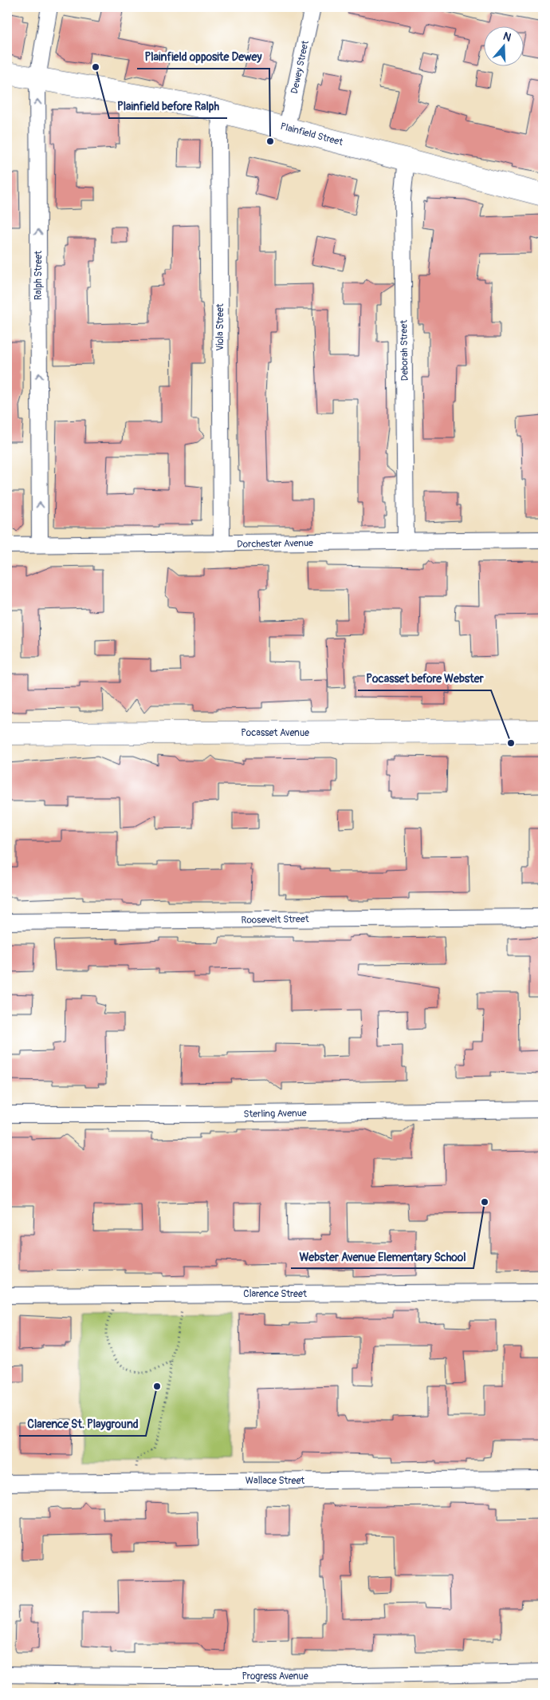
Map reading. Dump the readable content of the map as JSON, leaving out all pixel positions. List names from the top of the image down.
{
  "streets": {
    "main road": ["Plainfield Street", "Pocasset Avenue"],
    "street": [
      "Dewey Street",
      "Ralph Street",
      "Viola Street",
      "Deborah Street",
      "Dorchester Avenue",
      "Roosevelt Street",
      "Sterling Avenue",
      "Clarence Street",
      "Wallace Street",
      "Progress Avenue"
    ]
  },
  "crossings": [
    ["Dewey Street", "Plainfield Street"],
    ["Plainfield Street", "Ralph Street"],
    ["Plainfield Street", "Viola Street"],
    ["Plainfield Street", "Deborah Street"],
    ["Ralph Street", "Dorchester Avenue"],
    ["Viola Street", "Dorchester Avenue"],
    ["Deborah Street", "Dorchester Avenue"]
  ],
  "one_way": ["Ralph Street"],
  "places": [
    "Plainfield before Ralph",
    "Plainfield opposite Dewey",
    "Pocasset before Webster",
    "Webster Avenue Elementary School",
    "Clarence St. Playground"
  ],
  "north": "top"
}
